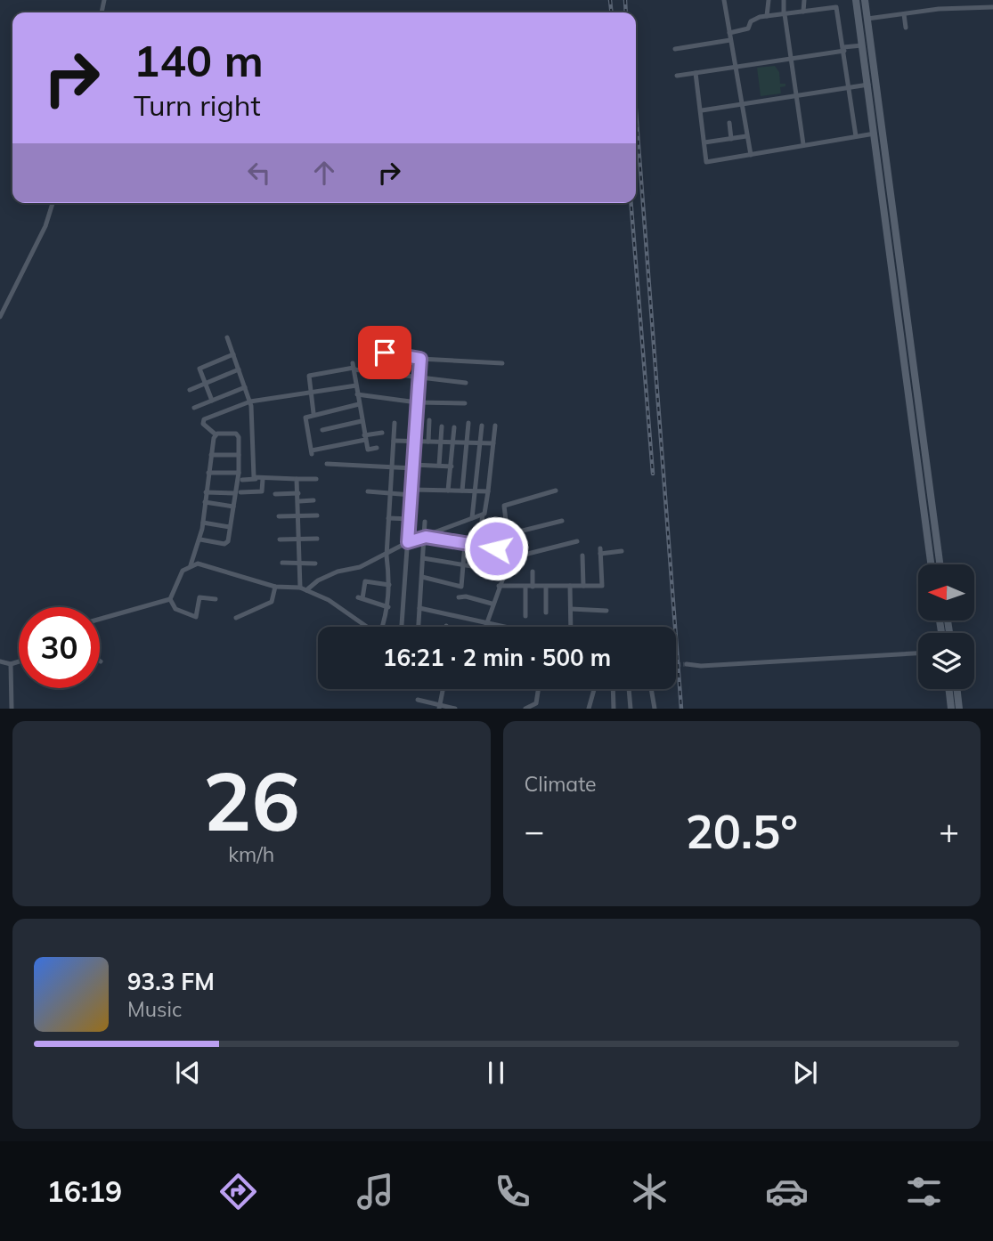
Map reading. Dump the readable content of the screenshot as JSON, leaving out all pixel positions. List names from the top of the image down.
{
  "north": "left",
  "page": {
    "turn": ["140 m", "Turn right"],
    "limit": "30",
    "trip": "16:21 · 2 min · 500 m",
    "tile": [
      ["26", "km/h"],
      "Climate"
    ],
    "heat": ["−", "20.5°", "+"],
    "song": ["93.3 FM", "Music"],
    "tabs": "16:19"
  }
}
